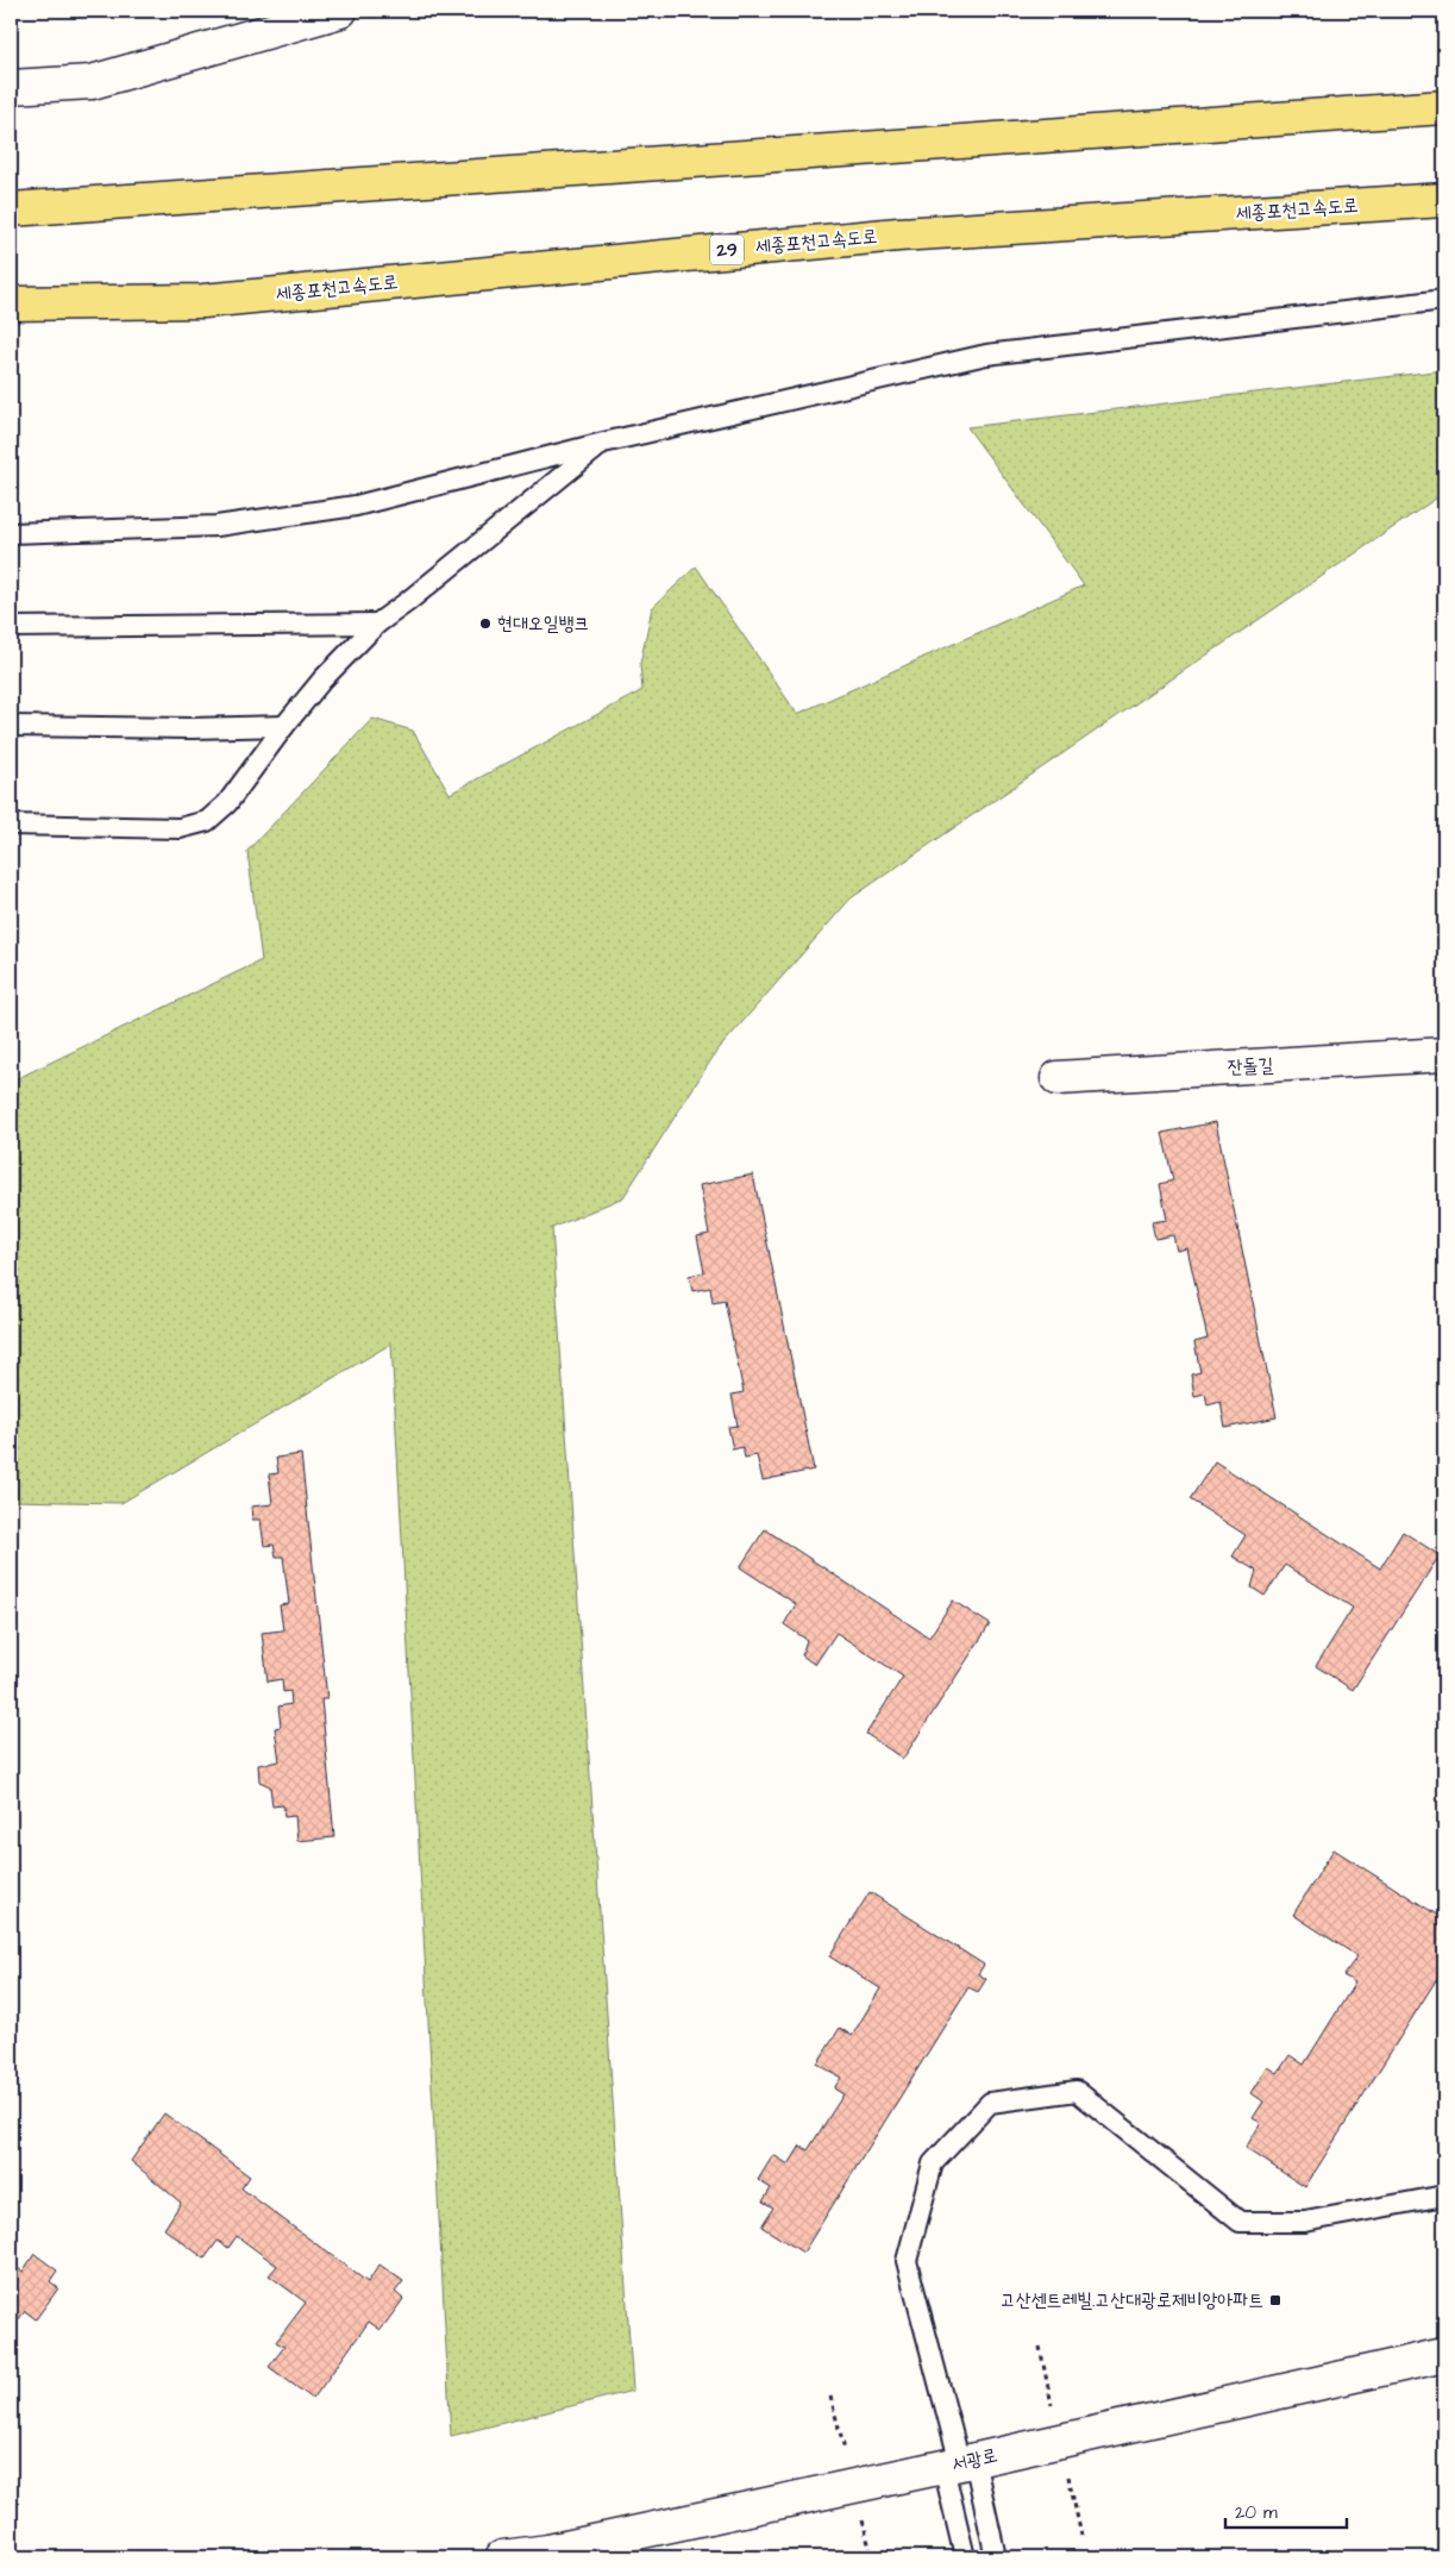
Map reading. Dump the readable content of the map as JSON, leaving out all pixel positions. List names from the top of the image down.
{
  "streets": {
    "highway": ["세종포천고속도로", "29"],
    "street": ["잔돌길", "서광로"]
  },
  "places": {
    "other": ["현대오일뱅크"],
    "transit": ["고산센트레빌.고산대광로제비앙아파트"]
  },
  "scale_bar": "20 m"
}
